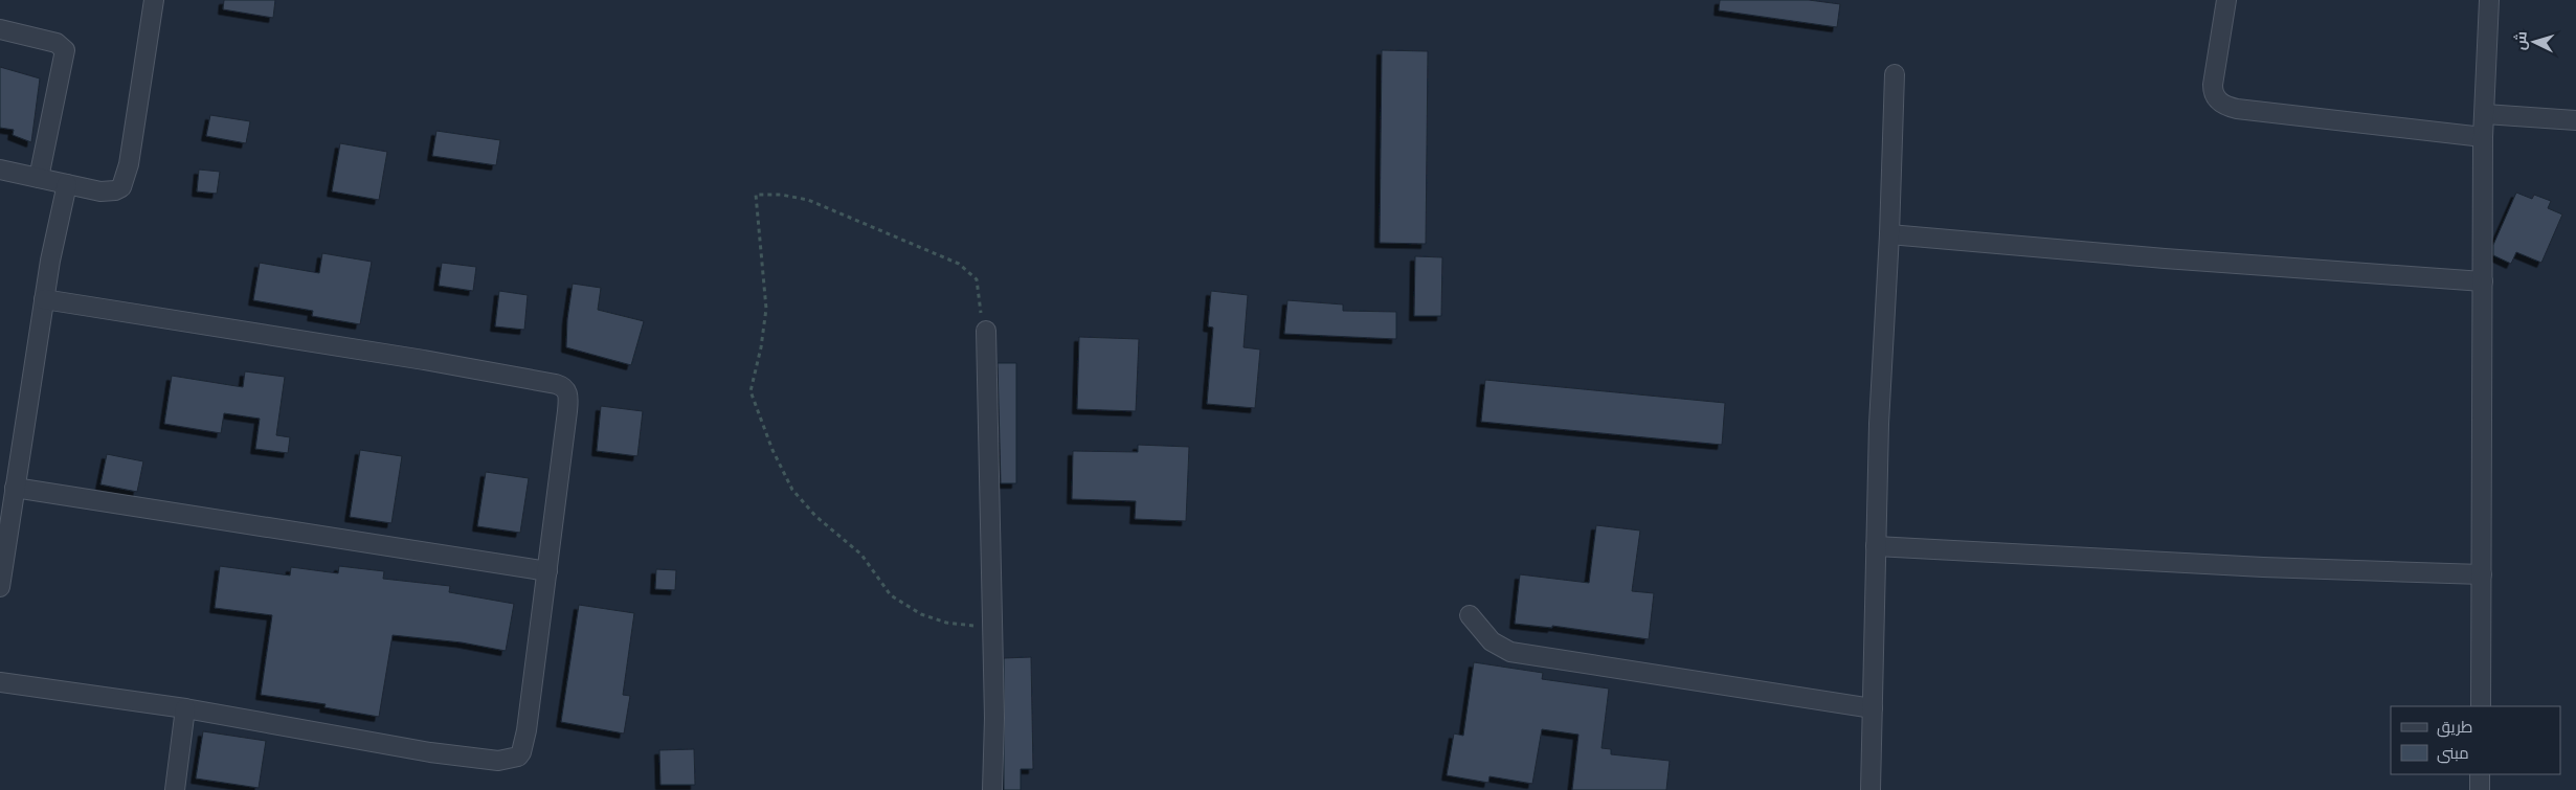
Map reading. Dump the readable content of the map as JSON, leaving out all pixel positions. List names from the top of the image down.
{
  "legend": ["طريق", "مبنى"],
  "north": "left"
}
